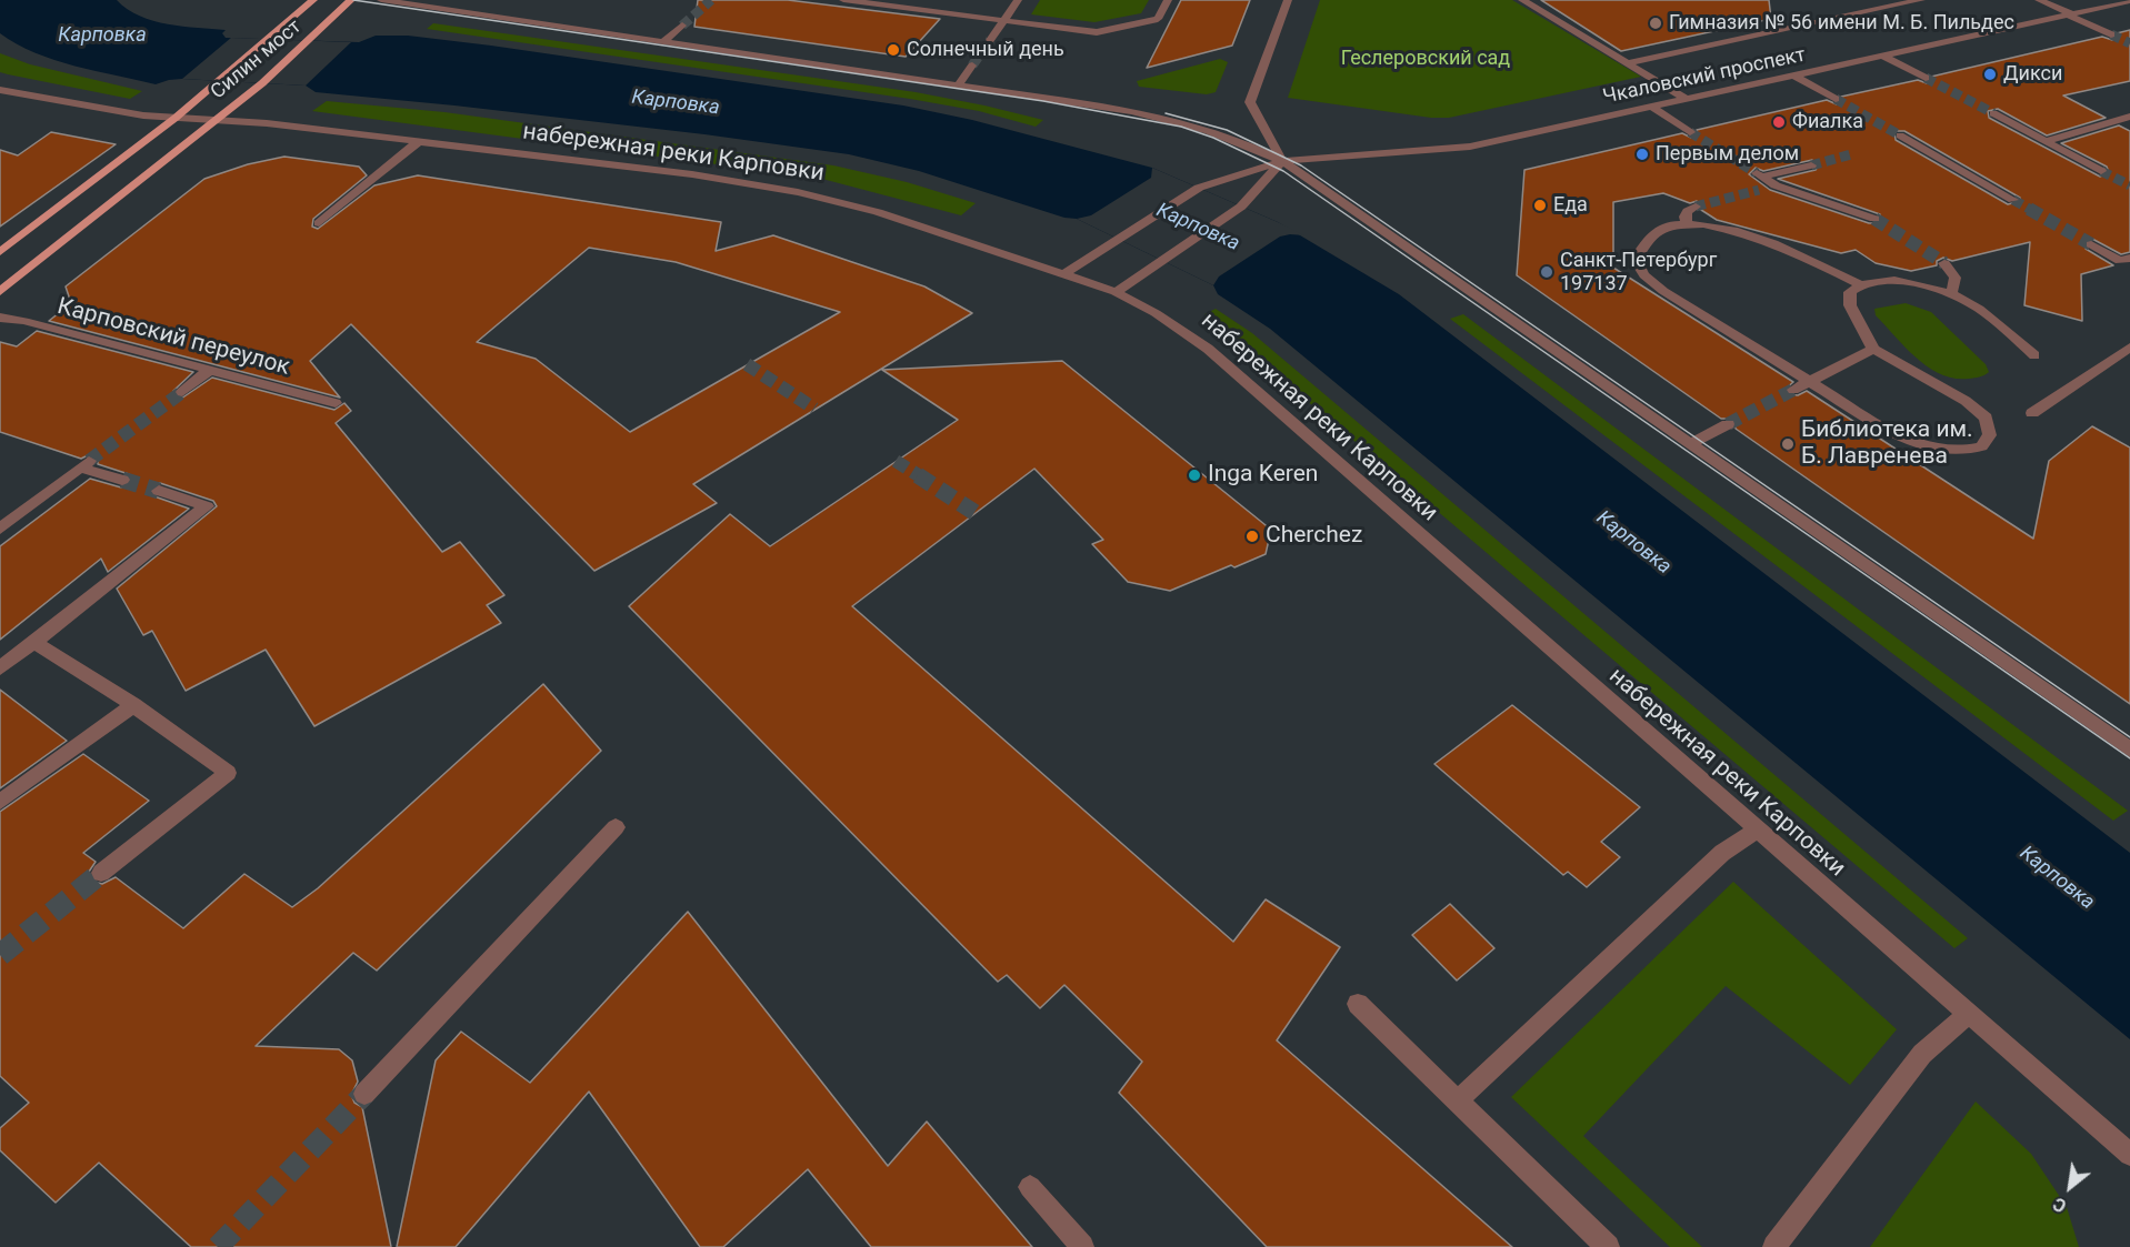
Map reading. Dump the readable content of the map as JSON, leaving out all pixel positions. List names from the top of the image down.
{
  "streets": {
    "main road": ["Силин мост"],
    "street": ["Чкаловский проспект", "набережная реки Карповки", "Карповский переулок"]
  },
  "crossings": [
    ["Силин мост", "набережная реки Карповки"],
    ["Чкаловский проспект", "набережная реки Карповки"]
  ],
  "water": ["Карповка"],
  "parks": ["Геслеровский сад"],
  "places": [
    "Гимназия № 56 имени М. Б. Пильдес",
    "Солнечный день",
    "Дикси",
    "Фиалка",
    "Первым делом",
    "Еда",
    "Санкт-Петербург 197137",
    "Библиотека им. Б. Лавренева",
    "Inga Keren",
    "Cherchez"
  ],
  "north": "bottom left"
}
